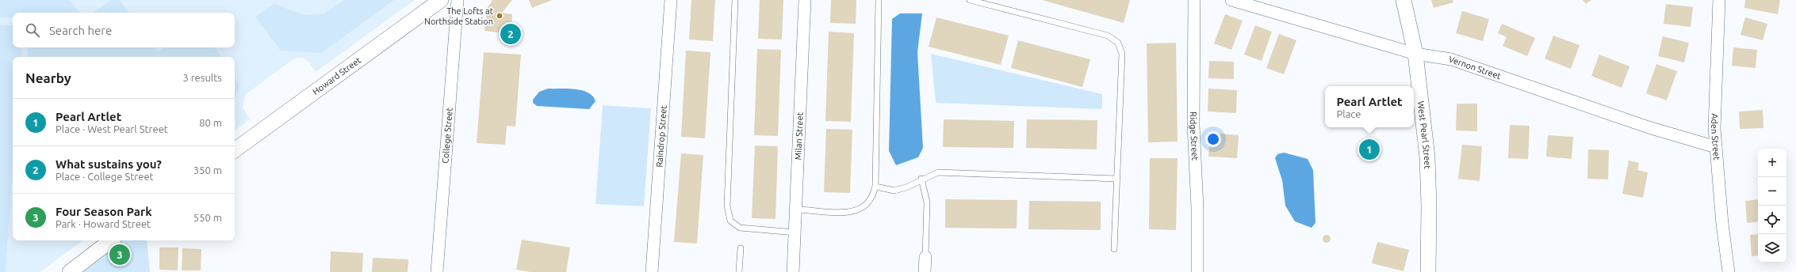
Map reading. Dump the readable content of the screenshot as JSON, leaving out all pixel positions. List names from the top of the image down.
{
  "streets": {
    "street": [
      "Vernon Street",
      "Howard Street",
      "West Pearl Street",
      "College Street",
      "Raindrop Street",
      "Milan Street",
      "Ridge Street",
      "Aden Street"
    ]
  },
  "crossings": [
    ["Vernon Street", "West Pearl Street"],
    ["Vernon Street", "Aden Street"]
  ],
  "places": ["The Lofts at Northside Station"],
  "page": {
    "search": "Search here",
    "pins": ["2", "1", "3"],
    "heading": ["Nearby", "3 results"],
    "popup": ["Pearl Artlet", "Place"],
    "list": [
      {
        "mark": "1",
        "name": "Pearl Artlet",
        "note": "Place · West Pearl Street",
        "value": "80 m"
      },
      {
        "mark": "2",
        "name": "What sustains you?",
        "note": "Place · College Street",
        "value": "350 m"
      },
      {
        "mark": "3",
        "name": "Four Season Park",
        "note": "Park · Howard Street",
        "value": "550 m"
      }
    ],
    "map_buttons": ["+", "−"]
  }
}
